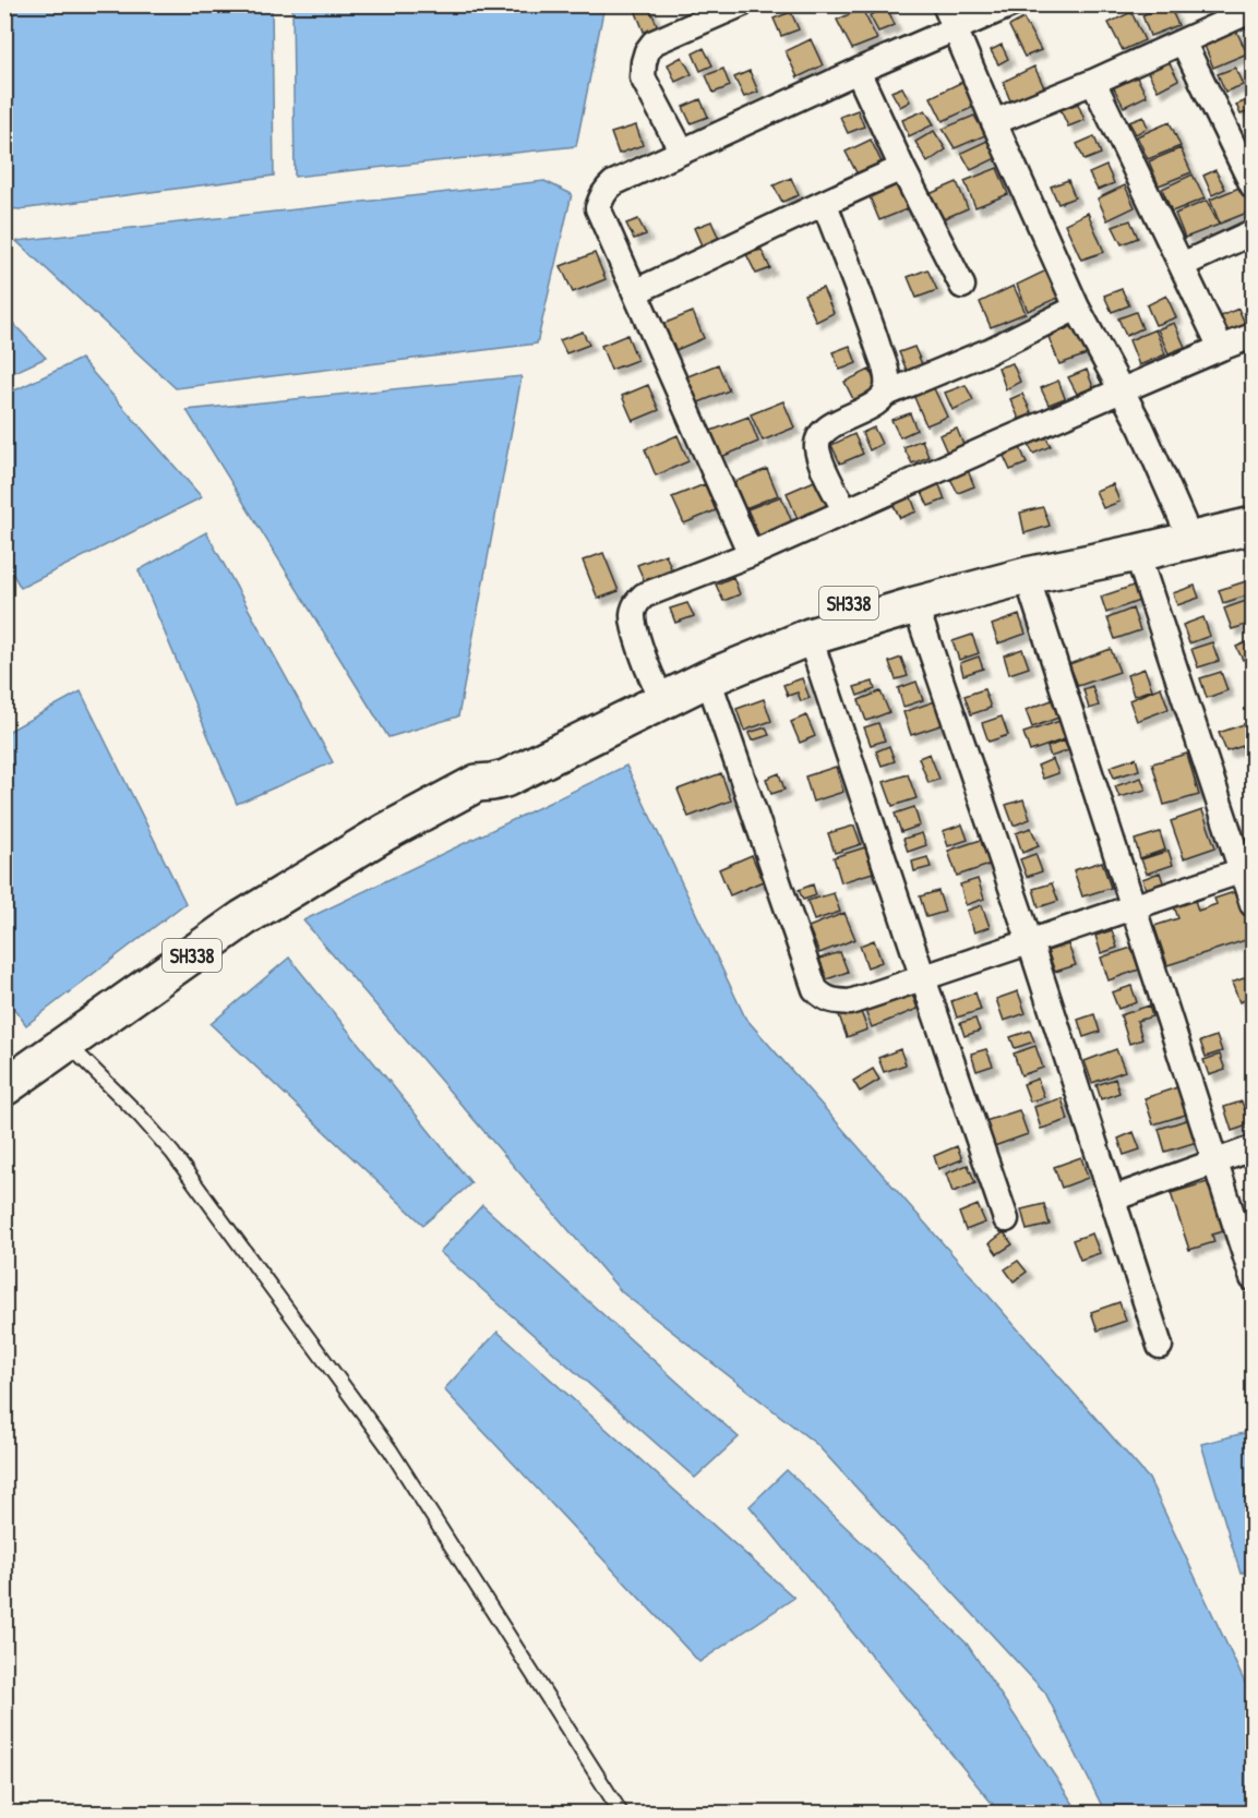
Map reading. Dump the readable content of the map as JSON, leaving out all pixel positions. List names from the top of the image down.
{
  "streets": {
    "main road": ["SH338"]
  }
}
